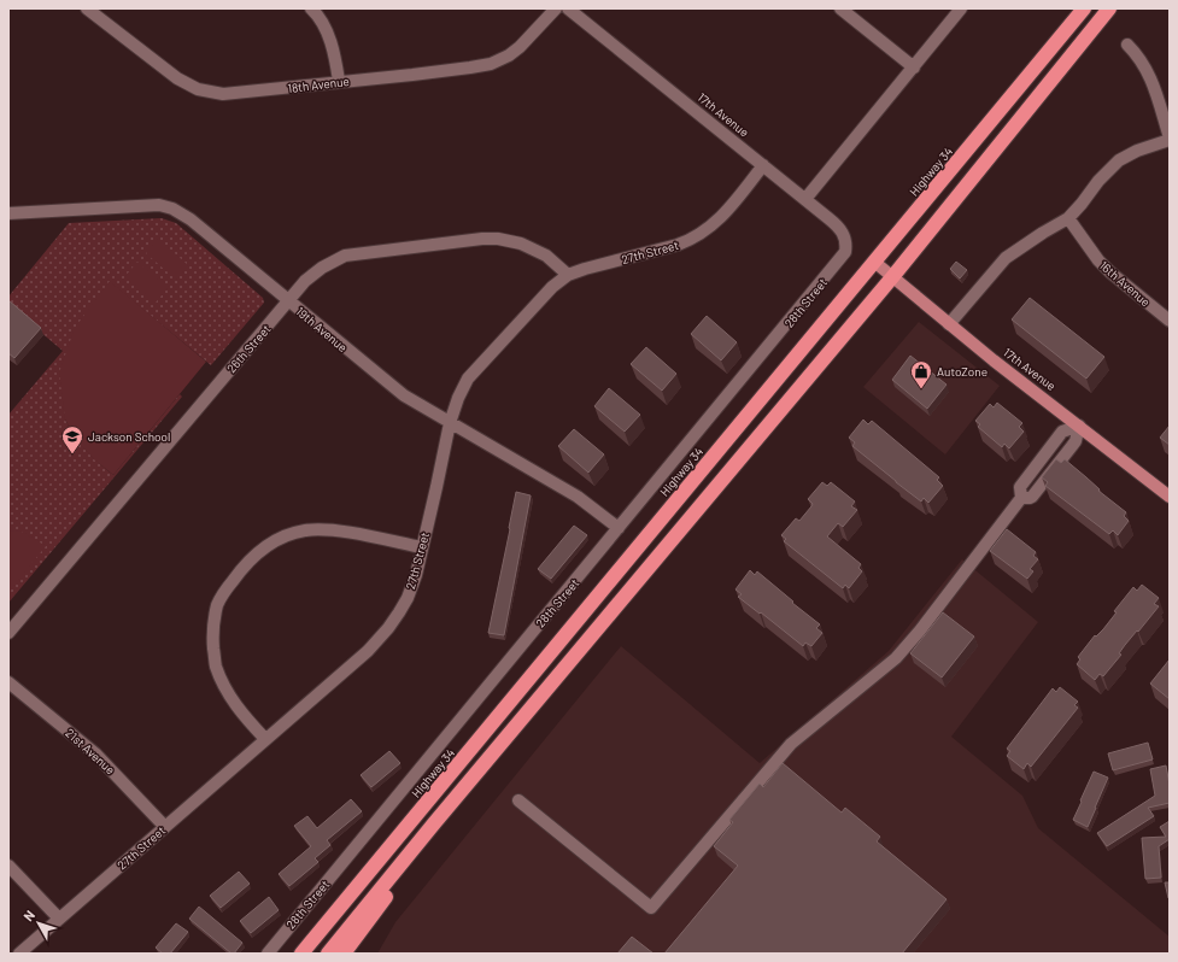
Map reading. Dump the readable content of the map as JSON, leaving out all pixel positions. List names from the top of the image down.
{
  "streets": {
    "highway": ["Highway 34"],
    "main road": ["17th Avenue"],
    "street": [
      "18th Avenue",
      "27th Street",
      "16th Avenue",
      "28th Street",
      "19th Avenue",
      "26th Street",
      "21st Avenue"
    ]
  },
  "crossings": [
    ["17th Avenue", "Highway 34"],
    ["17th Avenue", "27th Street"],
    ["17th Avenue", "28th Street"],
    ["27th Street", "19th Avenue"],
    ["27th Street", "26th Street"],
    ["27th Street", "21st Avenue"],
    ["28th Street", "19th Avenue"],
    ["19th Avenue", "26th Street"]
  ],
  "places": {
    "shop": ["AutoZone"],
    "school or university": ["Jackson School"]
  },
  "north": "top left"
}
